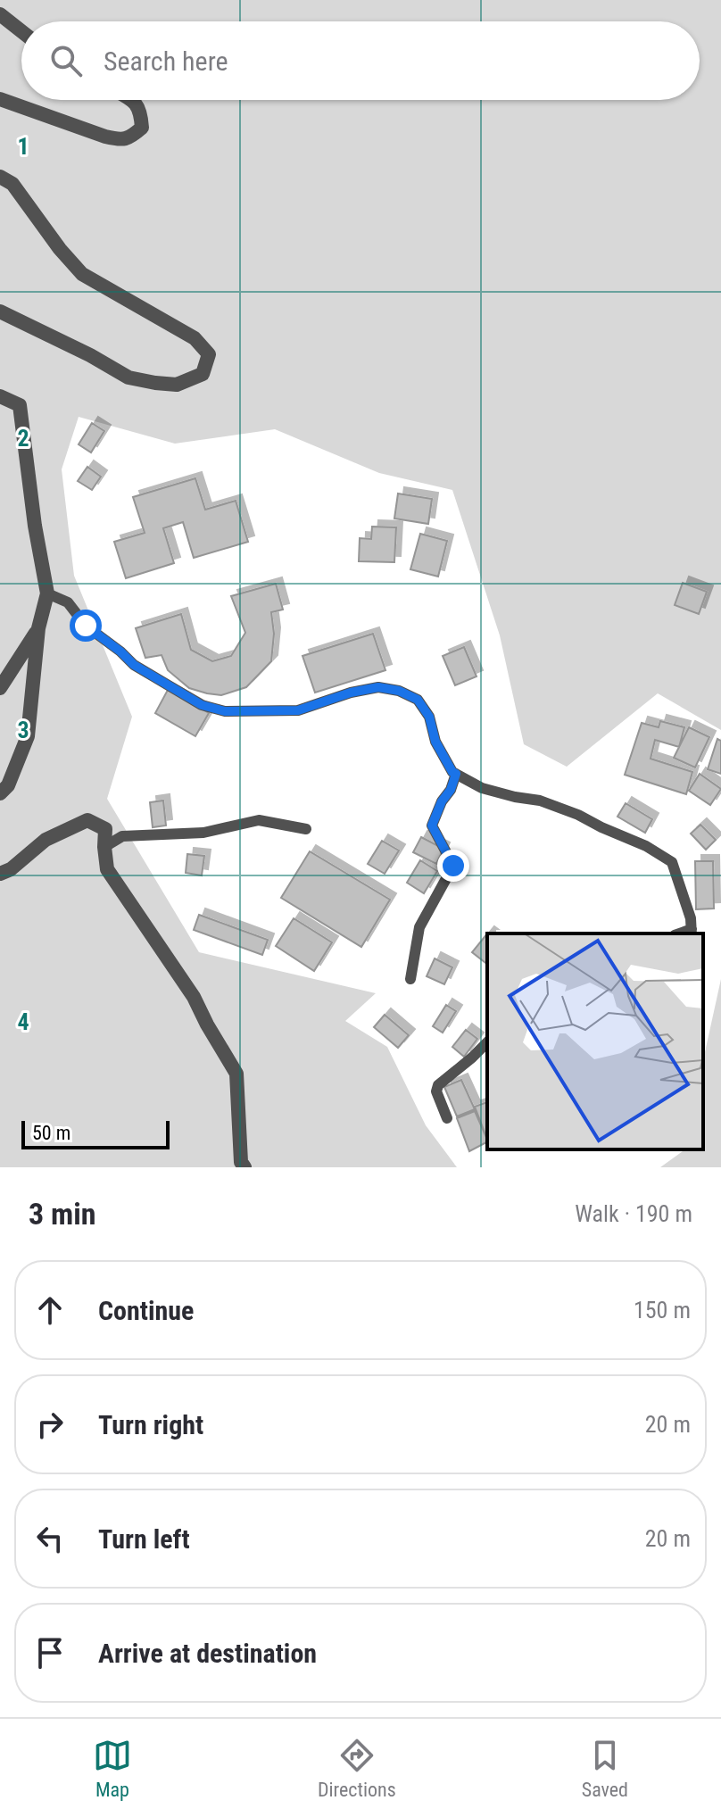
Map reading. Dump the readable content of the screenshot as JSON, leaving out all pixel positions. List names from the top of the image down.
{
  "scale_bar": "50 m",
  "page": {
    "search": "Search here",
    "scale": "50 m",
    "heading": ["3 min", "Walk · 190 m"],
    "list": [
      ["Continue", "150 m"],
      ["Turn right", "20 m"],
      ["Turn left", "20 m"],
      "Arrive at destination"
    ],
    "nav": ["Map", "Directions", "Saved"]
  },
  "grid": {
    "rows": [
      "1",
      "2",
      "3",
      "4"
    ]
  }
}
